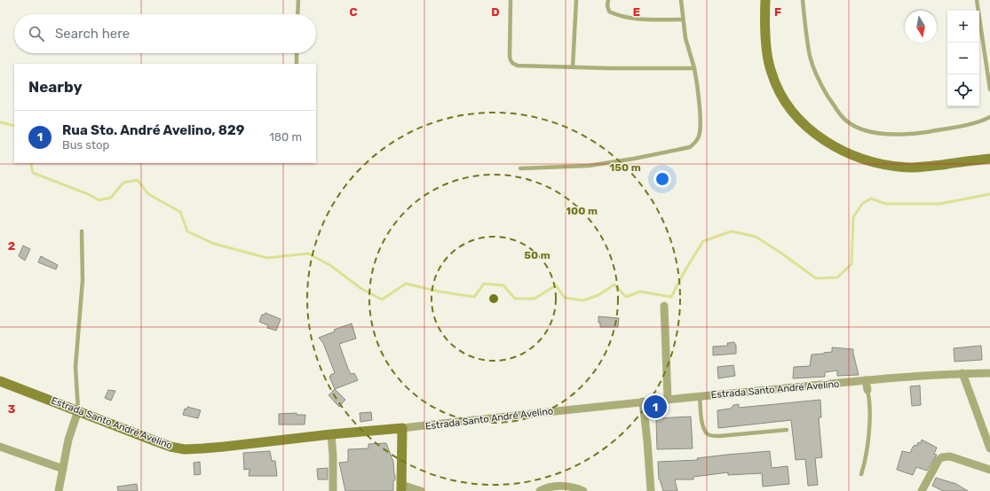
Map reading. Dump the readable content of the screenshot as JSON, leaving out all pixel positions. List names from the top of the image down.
{
  "streets": {
    "main road": ["Estrada Santo André Avelino"]
  },
  "north": "bottom",
  "page": {
    "map_buttons": ["+", "−"],
    "search": "Search here",
    "heading": "Nearby",
    "list": [
      {
        "mark": "1",
        "name": "Rua Sto. André Avelino, 829",
        "note": "Bus stop",
        "value": "180 m"
      }
    ],
    "pins": "1"
  },
  "grid": {
    "columns": [
      "C",
      "D",
      "E",
      "F"
    ],
    "rows": ["2", "3"]
  },
  "rings": ["150 m", "100 m", "50 m"]
}
